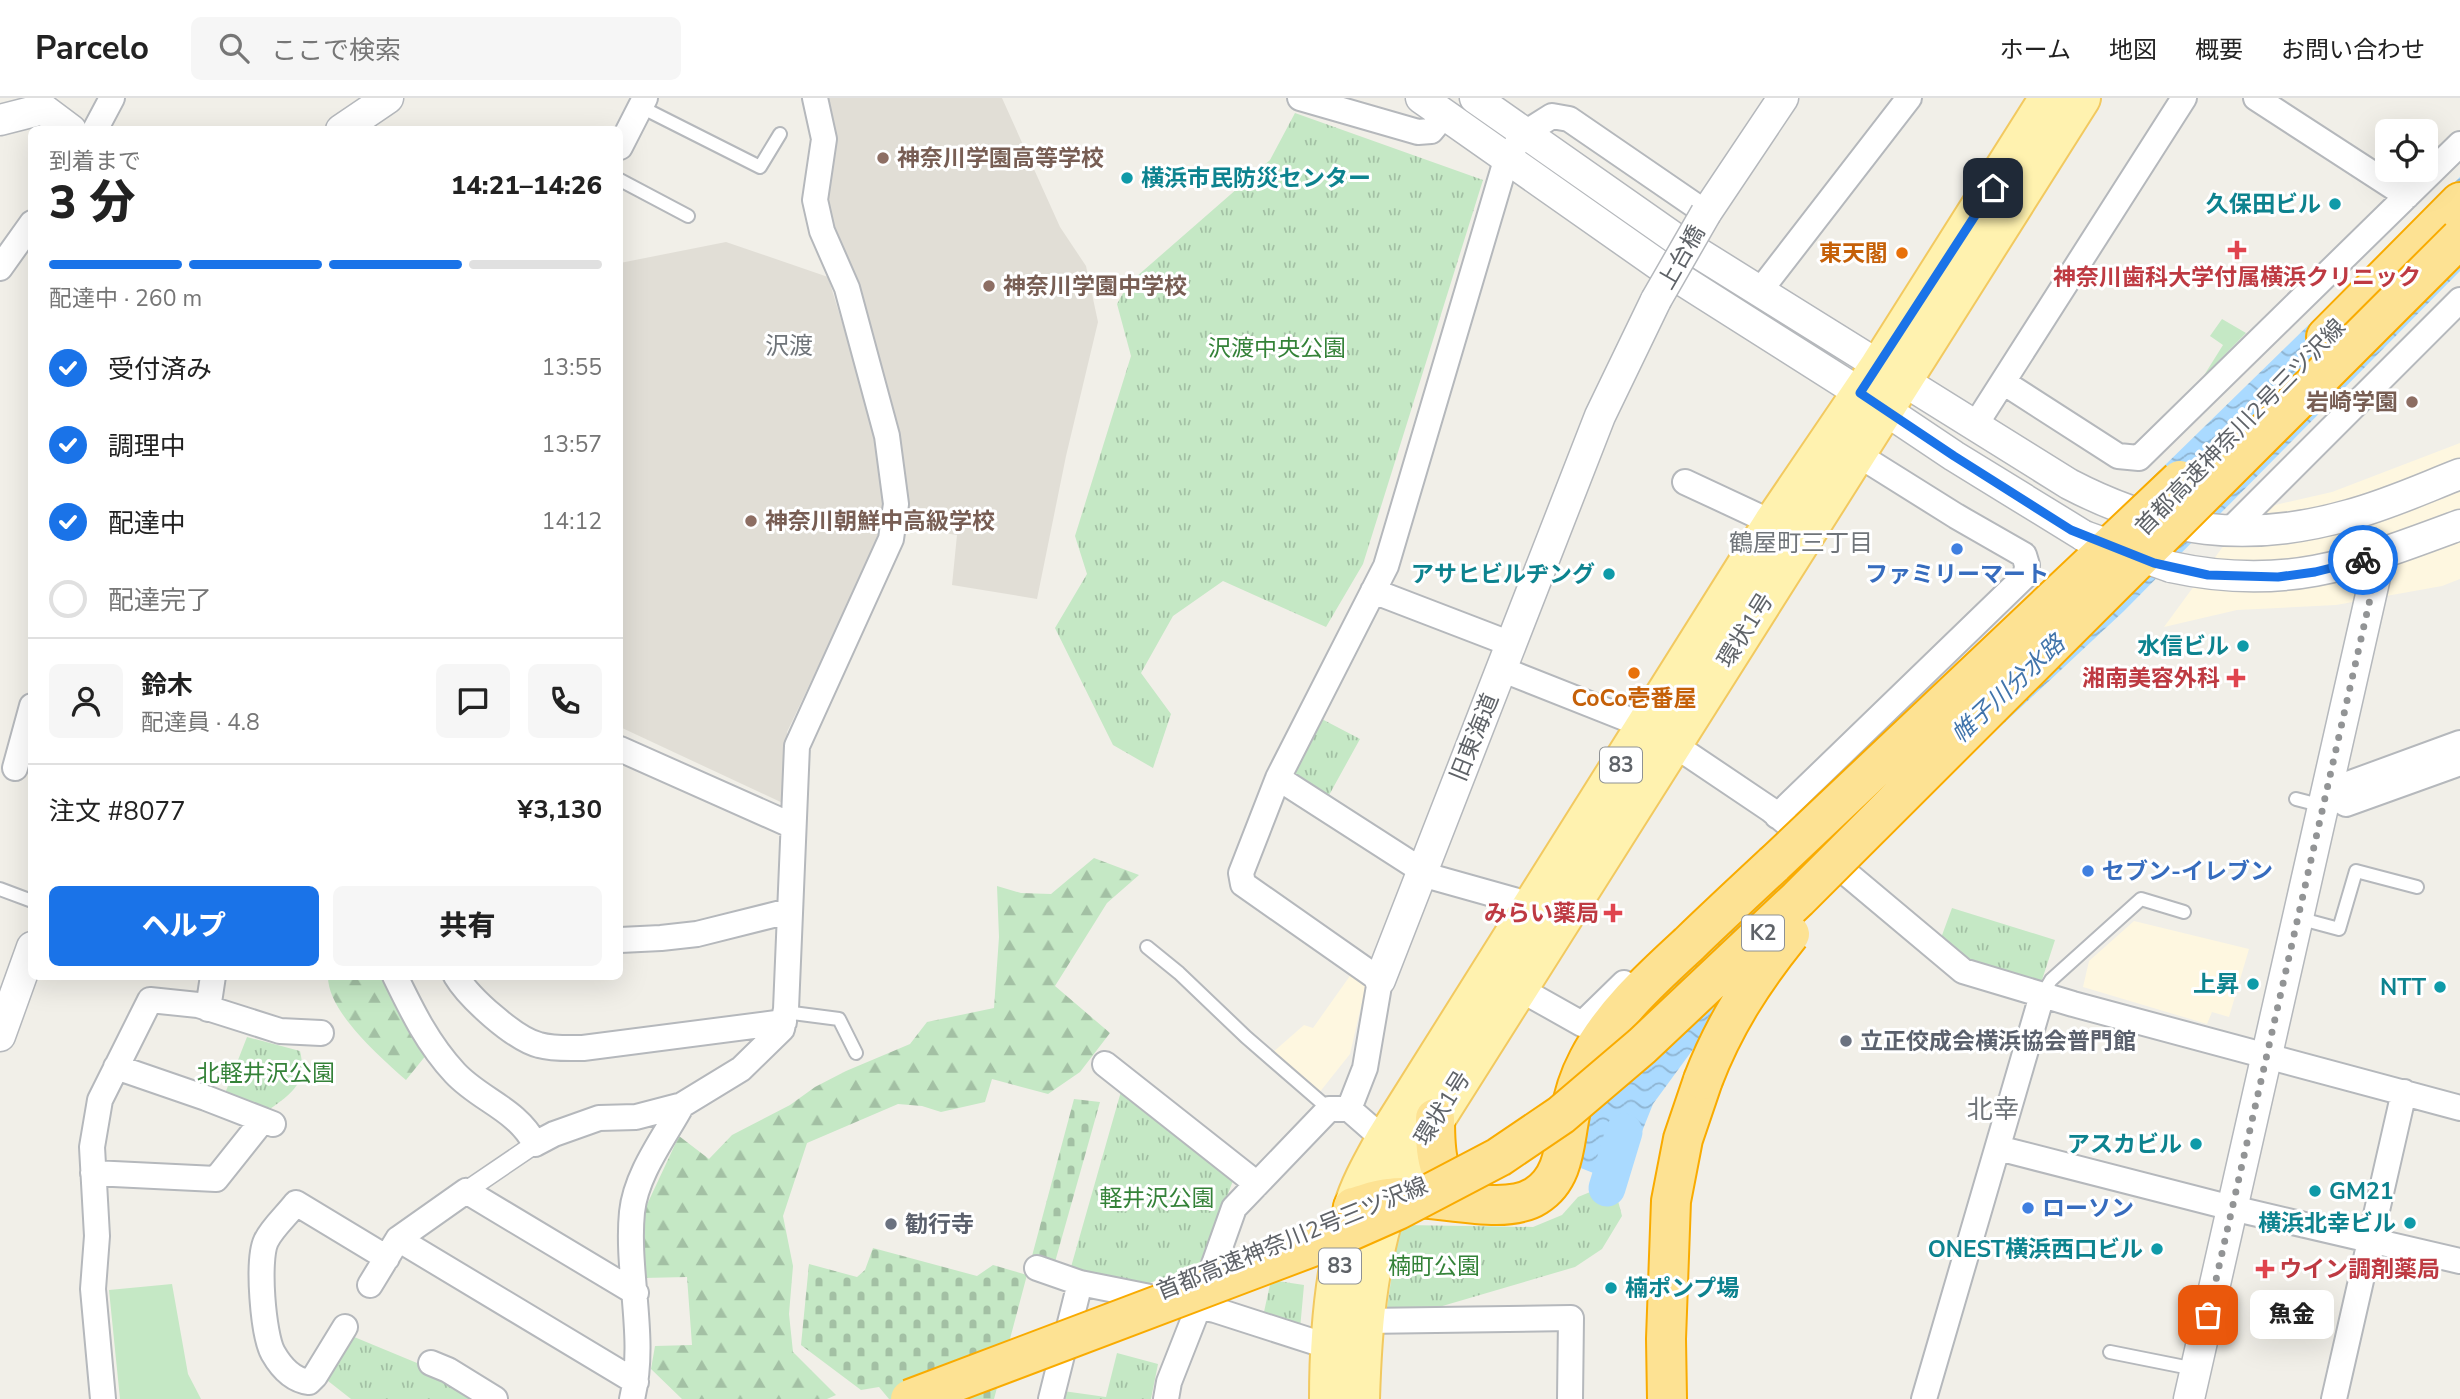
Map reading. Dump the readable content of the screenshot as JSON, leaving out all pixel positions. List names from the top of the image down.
{
  "streets": {
    "highway": ["首都高速神奈川2号三ツ沢線", "K2"],
    "main road": ["環状1号", "83"],
    "street": ["上台橋", "旧東海道"]
  },
  "crossings": [
    ["上台橋", "旧東海道"],
    ["環状1号", "83"]
  ],
  "districts": ["沢渡", "鶴屋町三丁目", "北幸"],
  "water": ["帷子川分水路"],
  "parks": [
    "沢渡中央公園",
    "北軽井沢公園",
    "軽井沢公園",
    "楠町公園"
  ],
  "places": {
    "other": [
      "神奈川学園高等学校",
      "横浜市民防災センター",
      "久保田ビル",
      "東天閣",
      "神奈川学園中学校",
      "岩崎学園",
      "神奈川朝鮮中高級学校",
      "ファミリーマート",
      "アサヒビルヂング",
      "水信ビル",
      "CoCo壱番屋",
      "セブン-イレブン",
      "上昇",
      "NTT",
      "立正佼成会横浜協会普門館",
      "アスカビル",
      "GM21",
      "ローソン",
      "横浜北幸ビル",
      "勧行寺",
      "ONEST横浜西口ビル",
      "楠ポンプ場",
      "魚金"
    ],
    "health": [
      "神奈川歯科大学付属横浜クリニック",
      "湘南美容外科",
      "みらい薬局",
      "ウイン調剤薬局"
    ]
  },
  "page": {
    "header": "Parcelo",
    "search": "ここで検索",
    "nav": [
      "ホーム",
      "地図",
      "概要",
      "お問い合わせ"
    ],
    "heading": ["3 分", "到着まで", "14:21–14:26"],
    "panel": [
      "鈴木",
      "配達員 · 4.8",
      "注文 #8077",
      "¥3,130"
    ],
    "bar": "配達中 · 260 m",
    "list": [
      ["受付済み", "13:55"],
      ["調理中", "13:57"],
      ["配達中", "14:12"],
      "配達完了"
    ],
    "buttons": ["ヘルプ", "共有"],
    "bubble": "魚金"
  }
}
